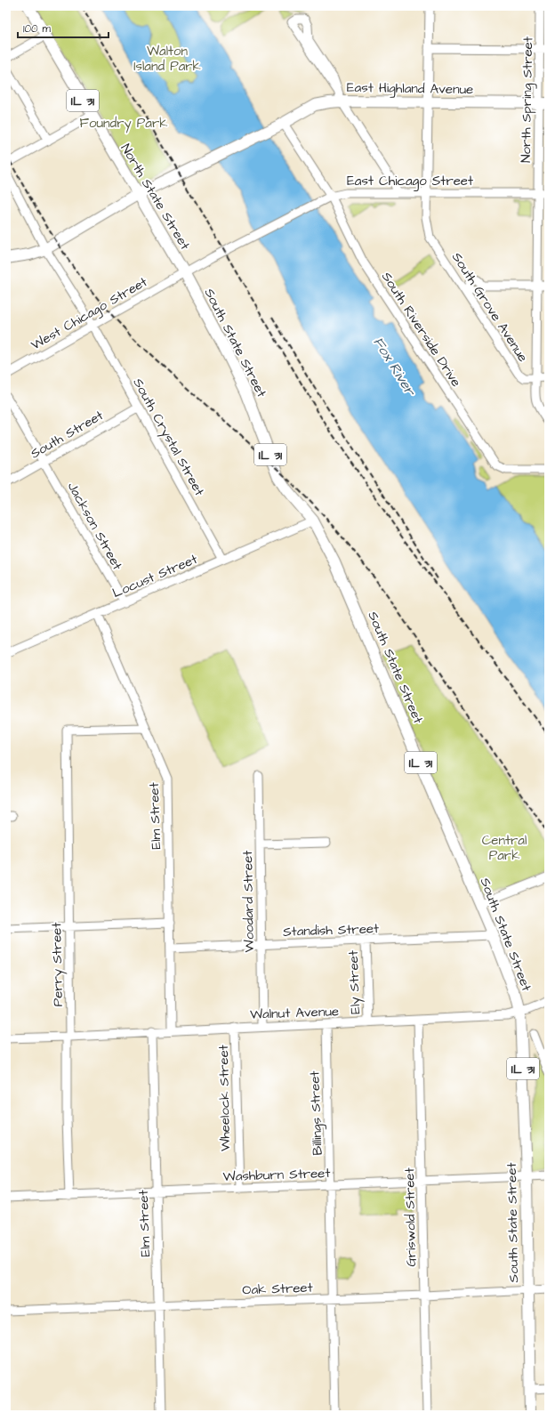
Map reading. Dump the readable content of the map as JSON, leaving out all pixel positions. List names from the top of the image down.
{
  "streets": {
    "main road": [
      "East Highland Avenue",
      "IL 31",
      "North State Street",
      "South State Street"
    ],
    "street": [
      "North Spring Street",
      "East Chicago Street",
      "South Grove Avenue",
      "West Chicago Street",
      "South Riverside Drive",
      "South Street",
      "South Crystal Street",
      "Jackson Street",
      "Locust Street",
      "Elm Street",
      "Woodard Street",
      "Standish Street",
      "Perry Street",
      "Ely Street",
      "Walnut Avenue",
      "Wheelock Street",
      "Billings Street",
      "Washburn Street",
      "Griswold Street",
      "Oak Street"
    ]
  },
  "crossings": [
    ["East Highland Avenue", "North Spring Street"],
    ["East Highland Avenue", "North State Street"],
    ["East Highland Avenue", "South Riverside Drive"],
    ["East Highland Avenue", "South Crystal Street"],
    ["North Spring Street", "East Chicago Street"],
    ["North Spring Street", "South Grove Avenue"],
    ["East Chicago Street", "North State Street"],
    ["East Chicago Street", "South Grove Avenue"],
    ["East Chicago Street", "West Chicago Street"],
    ["East Chicago Street", "South Riverside Drive"],
    ["East Chicago Street", "South State Street"],
    ["North State Street", "West Chicago Street"],
    ["North State Street", "South State Street"],
    ["West Chicago Street", "South State Street"],
    ["West Chicago Street", "South Crystal Street"],
    ["South State Street", "Locust Street"],
    ["South State Street", "Standish Street"],
    ["South State Street", "Walnut Avenue"],
    ["South State Street", "Washburn Street"],
    ["South State Street", "Oak Street"],
    ["South Street", "South Crystal Street"],
    ["South Street", "Jackson Street"],
    ["South Crystal Street", "Locust Street"],
    ["Jackson Street", "Locust Street"],
    ["Locust Street", "Elm Street"],
    ["Elm Street", "Standish Street"],
    ["Elm Street", "Perry Street"],
    ["Elm Street", "Walnut Avenue"],
    ["Elm Street", "Washburn Street"],
    ["Elm Street", "Oak Street"],
    ["Woodard Street", "Standish Street"],
    ["Woodard Street", "Walnut Avenue"],
    ["Standish Street", "Ely Street"],
    ["Perry Street", "Walnut Avenue"],
    ["Perry Street", "Washburn Street"],
    ["Ely Street", "Walnut Avenue"],
    ["Walnut Avenue", "Wheelock Street"],
    ["Walnut Avenue", "Billings Street"],
    ["Walnut Avenue", "Griswold Street"],
    ["Wheelock Street", "Washburn Street"],
    ["Billings Street", "Washburn Street"],
    ["Billings Street", "Oak Street"],
    ["Washburn Street", "Griswold Street"],
    ["Griswold Street", "Oak Street"]
  ],
  "water": ["Fox River"],
  "parks": ["Walton Island Park", "Foundry Park", "Central Park"],
  "scale_bar": "100 m"
}
